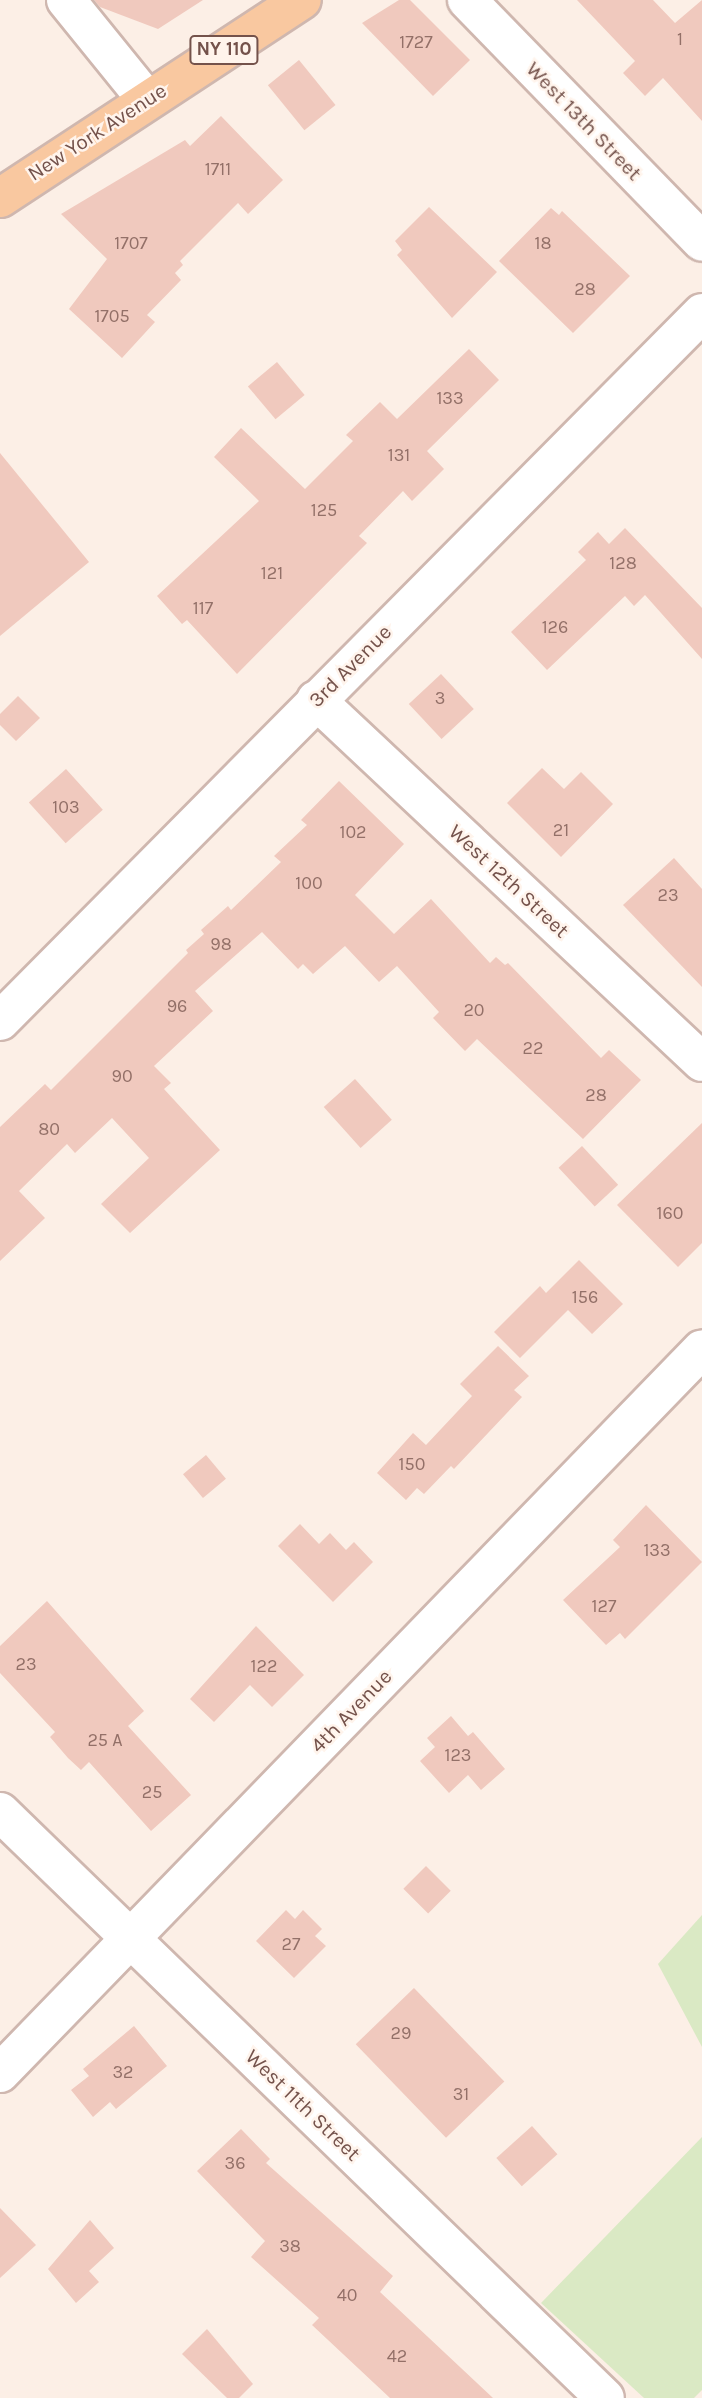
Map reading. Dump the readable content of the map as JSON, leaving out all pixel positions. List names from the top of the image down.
{
  "streets": {
    "main road": ["NY 110", "New York Avenue"],
    "street": [
      "West 13th Street",
      "3rd Avenue",
      "West 12th Street",
      "4th Avenue",
      "West 11th Street"
    ]
  },
  "crossings": [
    ["3rd Avenue", "West 12th Street"],
    ["4th Avenue", "West 11th Street"]
  ],
  "house_numbers": [
    "1",
    "1727",
    "1711",
    "1707",
    "18",
    "28",
    "1705",
    "133",
    "131",
    "125",
    "128",
    "121",
    "117",
    "126",
    "3",
    "103",
    "21",
    "102",
    "100",
    "23",
    "98",
    "96",
    "20",
    "22",
    "90",
    "28",
    "80",
    "160",
    "156",
    "150",
    "133",
    "127",
    "23",
    "122",
    "25 A",
    "123",
    "25",
    "27",
    "29",
    "32",
    "31",
    "36",
    "38",
    "40",
    "42"
  ]
}
